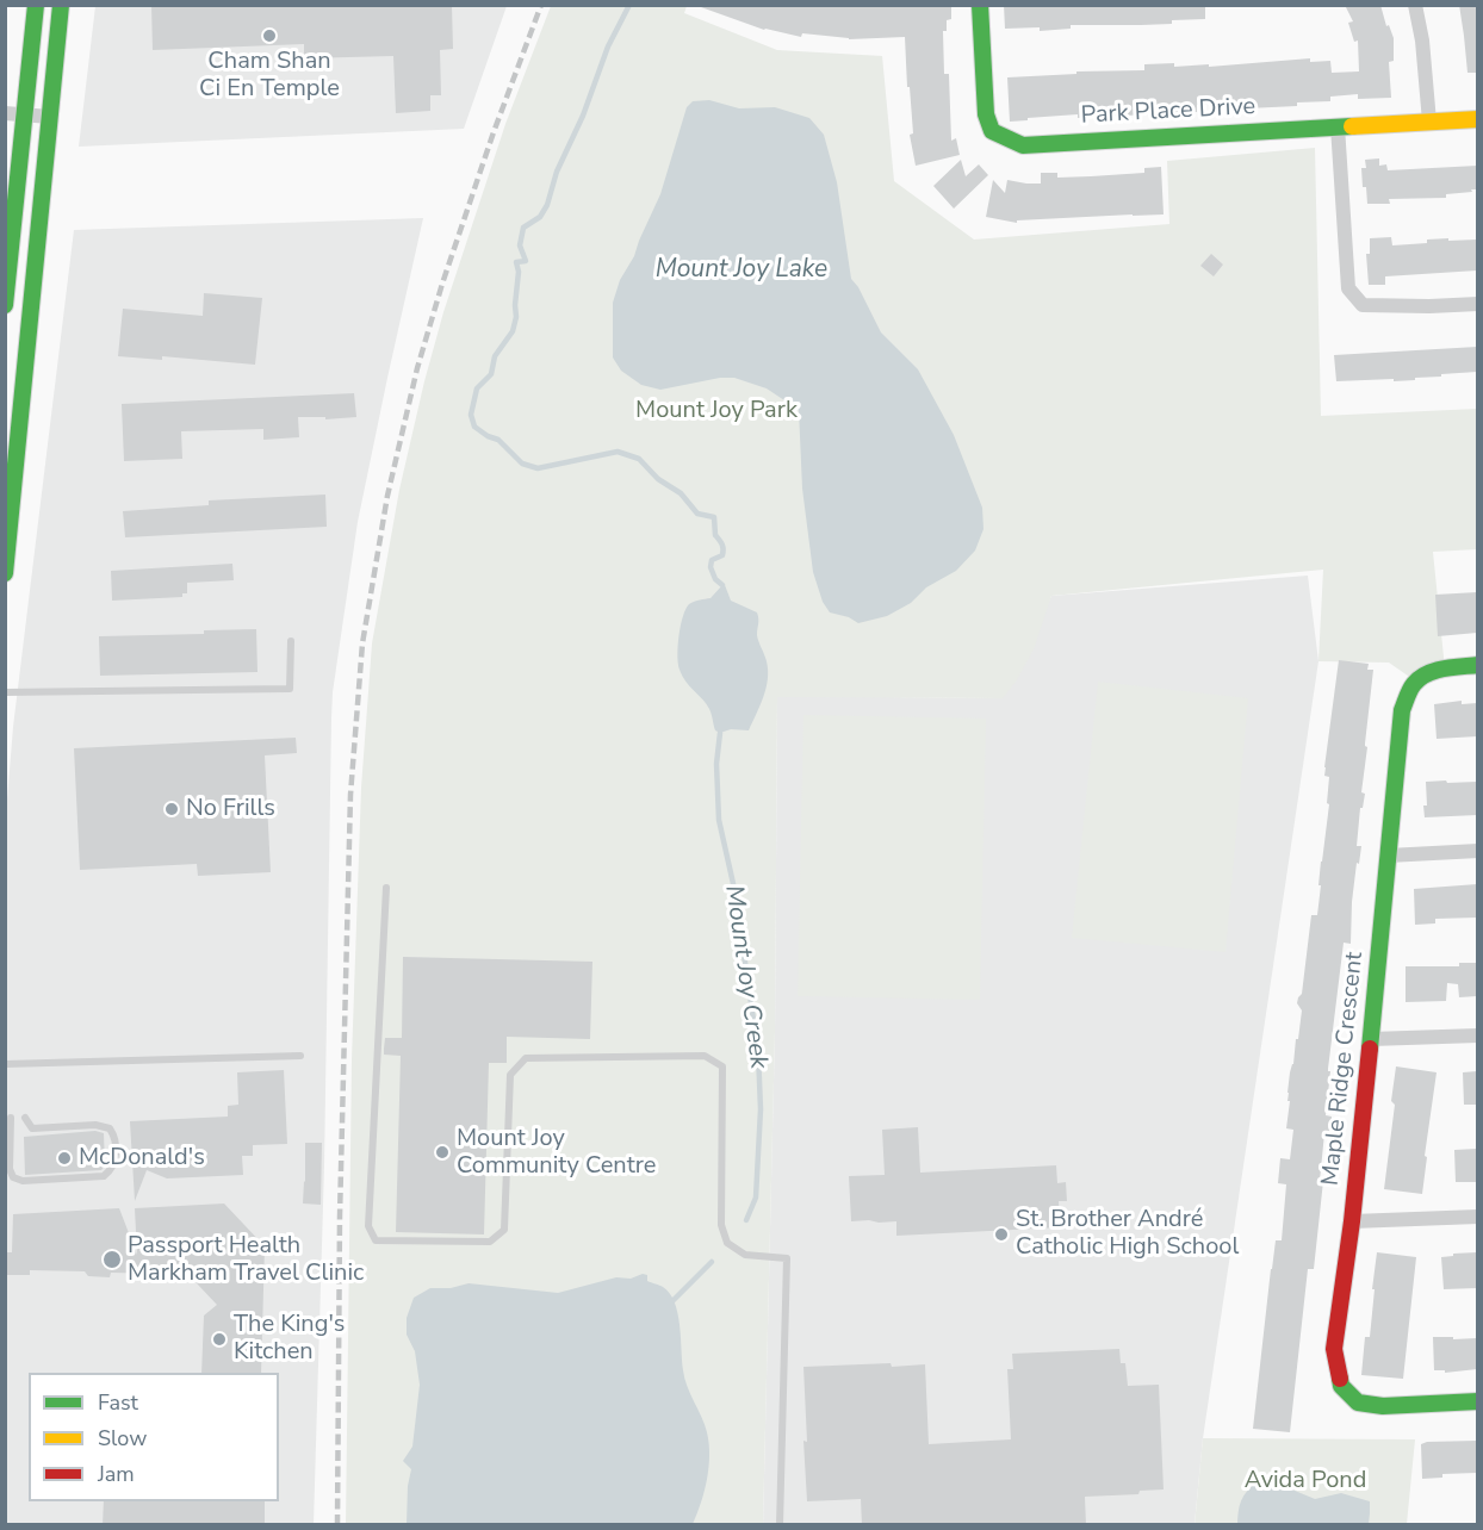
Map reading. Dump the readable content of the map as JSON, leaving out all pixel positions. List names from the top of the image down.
{
  "streets": {
    "street": ["Park Place Drive", "Maple Ridge Crescent"]
  },
  "water": ["Mount Joy Lake", "Mount Joy Creek"],
  "parks": ["Mount Joy Park", "Avida Pond"],
  "places": [
    "Cham Shan Ci En Temple",
    "No Frills",
    "Mount Joy Community Centre",
    "McDonald's",
    "St. Brother André Catholic High School",
    "Passport Health Markham Travel Clinic",
    "The King's Kitchen"
  ],
  "legend": ["Fast", "Slow", "Jam"]
}
